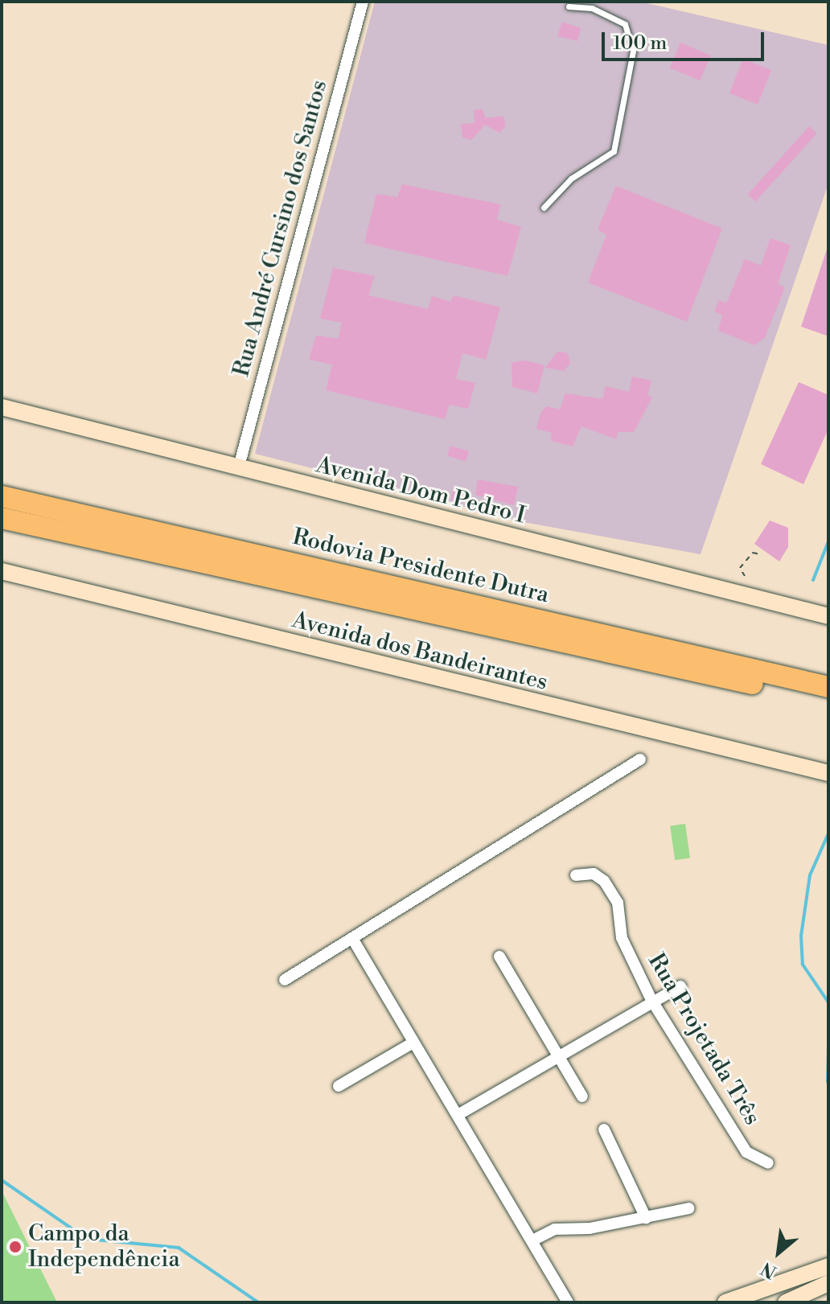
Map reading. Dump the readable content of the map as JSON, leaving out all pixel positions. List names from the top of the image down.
{
  "streets": {
    "highway": ["Rodovia Presidente Dutra"],
    "main road": ["Avenida Dom Pedro I", "Avenida dos Bandeirantes"],
    "street": ["Rua André Cursino dos Santos", "Rua Projetada Três"]
  },
  "crossings": [
    ["Rua André Cursino dos Santos", "Avenida Dom Pedro I"]
  ],
  "places": ["Campo da Independência"],
  "scale_bar": "100 m",
  "north": "bottom left"
}
